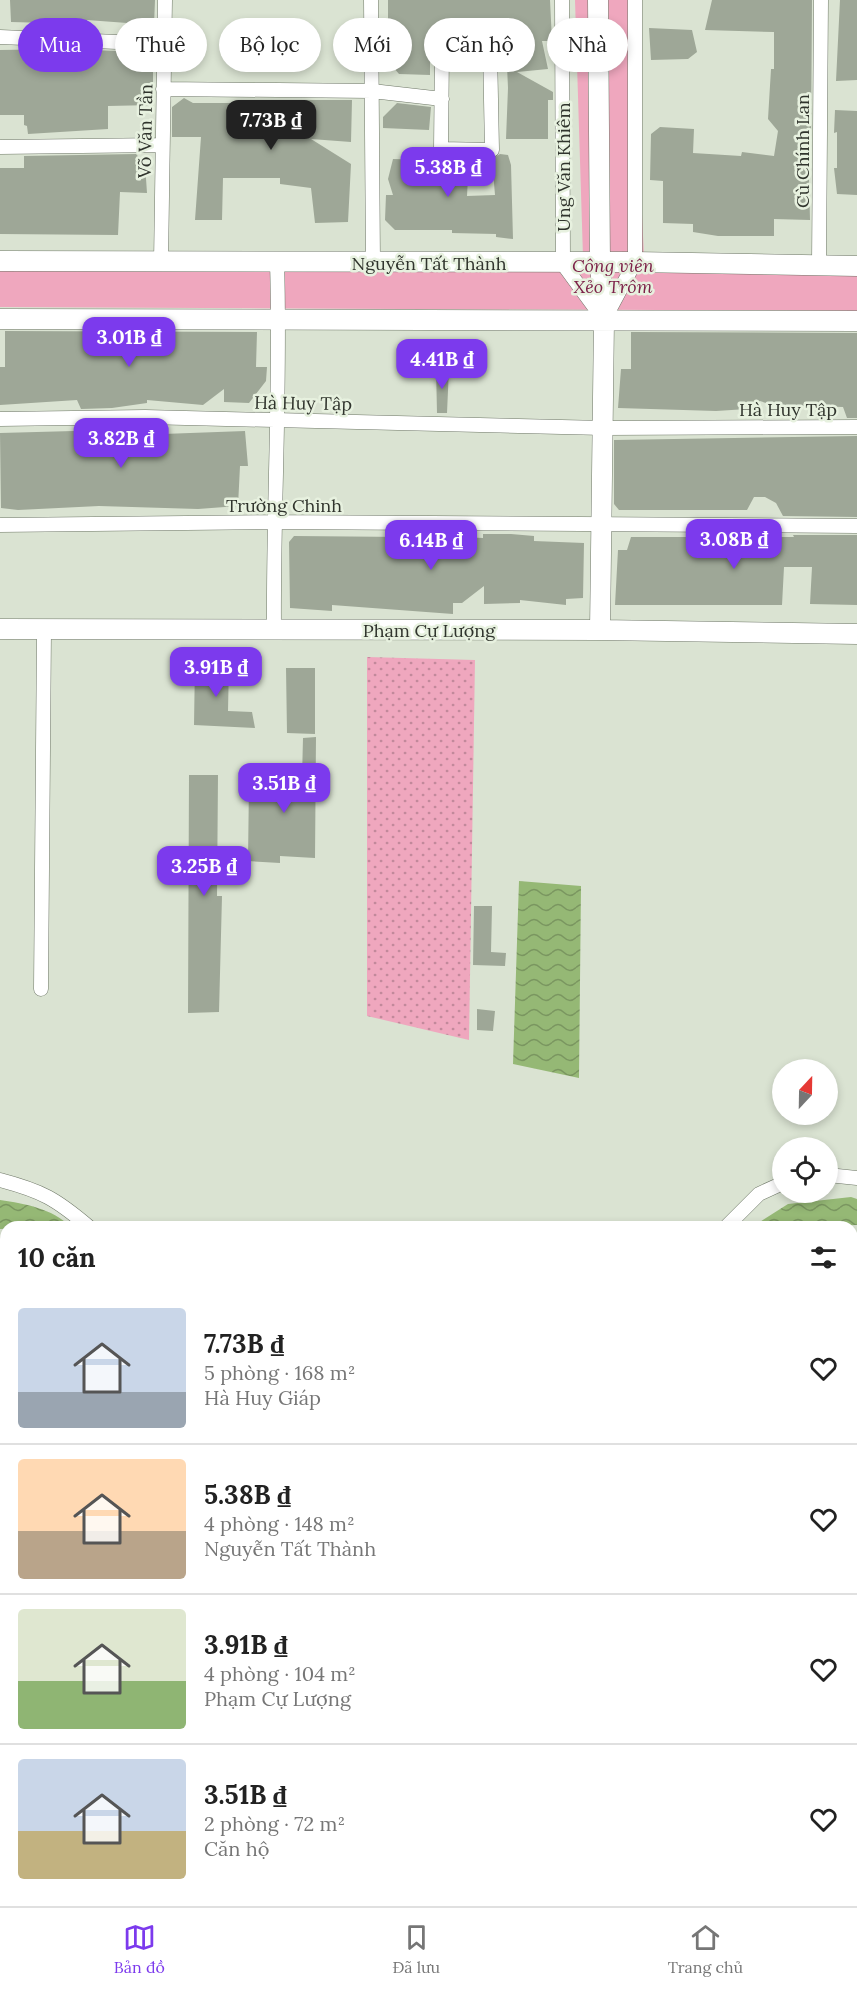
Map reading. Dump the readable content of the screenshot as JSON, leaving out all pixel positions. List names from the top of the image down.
{
  "streets": {
    "street": [
      "Võ Văn Tần",
      "Cù Chính Lan",
      "Ung Văn Khiêm",
      "Nguyễn Tất Thành",
      "Hà Huy Tập",
      "Trường Chinh",
      "Phạm Cự Lượng"
    ]
  },
  "crossings": [
    ["Võ Văn Tần", "Nguyễn Tất Thành"],
    ["Cù Chính Lan", "Nguyễn Tất Thành"],
    ["Ung Văn Khiêm", "Nguyễn Tất Thành"],
    ["Ung Văn Khiêm", "Hà Huy Tập"],
    ["Ung Văn Khiêm", "Trường Chinh"],
    ["Ung Văn Khiêm", "Phạm Cự Lượng"]
  ],
  "parks": ["Công viên Xẻo Trôm"],
  "north": "top",
  "page": {
    "chip": [
      "Mua",
      "Thuê",
      "Bộ lọc",
      "Mới",
      "Căn hộ",
      "Nhà"
    ],
    "price": [
      "7.73B ₫",
      "5.38B ₫",
      "3.01B ₫",
      "4.41B ₫",
      "3.82B ₫",
      "3.08B ₫",
      "6.14B ₫",
      "3.91B ₫",
      "3.51B ₫",
      "3.25B ₫"
    ],
    "heading": "10 căn",
    "list": [
      {
        "name": "7.73B ₫",
        "note": "5 phòng · 168 m² · Hà Huy Giáp"
      },
      {
        "name": "5.38B ₫",
        "note": "4 phòng · 148 m² · Nguyễn Tất Thành"
      },
      {
        "name": "3.91B ₫",
        "note": "4 phòng · 104 m² · Phạm Cự Lượng"
      },
      {
        "name": "3.51B ₫",
        "note": "2 phòng · 72 m² · Căn hộ"
      }
    ],
    "tabs": ["Bản đồ", "Đã lưu", "Trang chủ"]
  }
}
